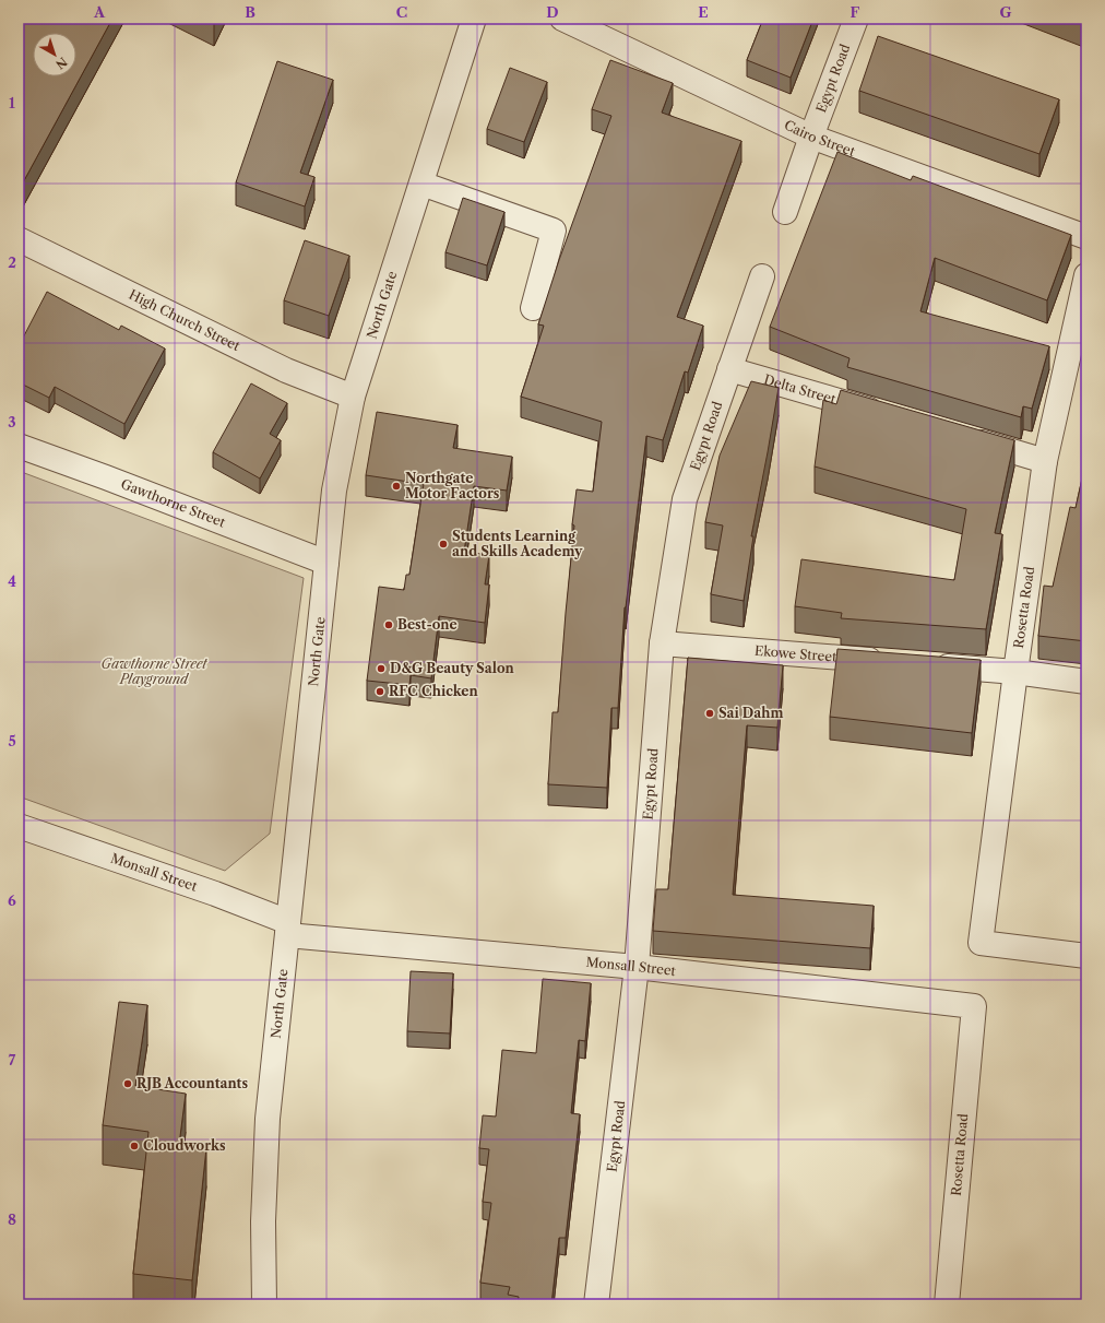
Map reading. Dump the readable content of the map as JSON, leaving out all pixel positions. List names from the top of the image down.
{
  "streets": {
    "street": [
      "Egypt Road",
      "Cairo Street",
      "North Gate",
      "High Church Street",
      "Delta Street",
      "Gawthorne Street",
      "Rosetta Road",
      "Ekowe Street",
      "Monsall Street"
    ]
  },
  "crossings": [
    ["Egypt Road", "Cairo Street"],
    ["Egypt Road", "Delta Street"],
    ["Egypt Road", "Ekowe Street"],
    ["Egypt Road", "Monsall Street"],
    ["North Gate", "High Church Street"],
    ["North Gate", "Gawthorne Street"],
    ["North Gate", "Monsall Street"],
    ["Rosetta Road", "Monsall Street"]
  ],
  "parks": ["Gawthorne Street Playground"],
  "places": [
    "Northgate Motor Factors",
    "Students Learning and Skills Academy",
    "Best-one",
    "D&G Beauty Salon",
    "RFC Chicken",
    "Sai Dahm",
    "RJB Accountants",
    "Cloudworks"
  ],
  "north": "bottom right",
  "grid": {
    "columns": [
      "A",
      "B",
      "C",
      "D",
      "E",
      "F",
      "G"
    ],
    "rows": [
      "1",
      "2",
      "3",
      "4",
      "5",
      "6",
      "7",
      "8"
    ]
  }
}
